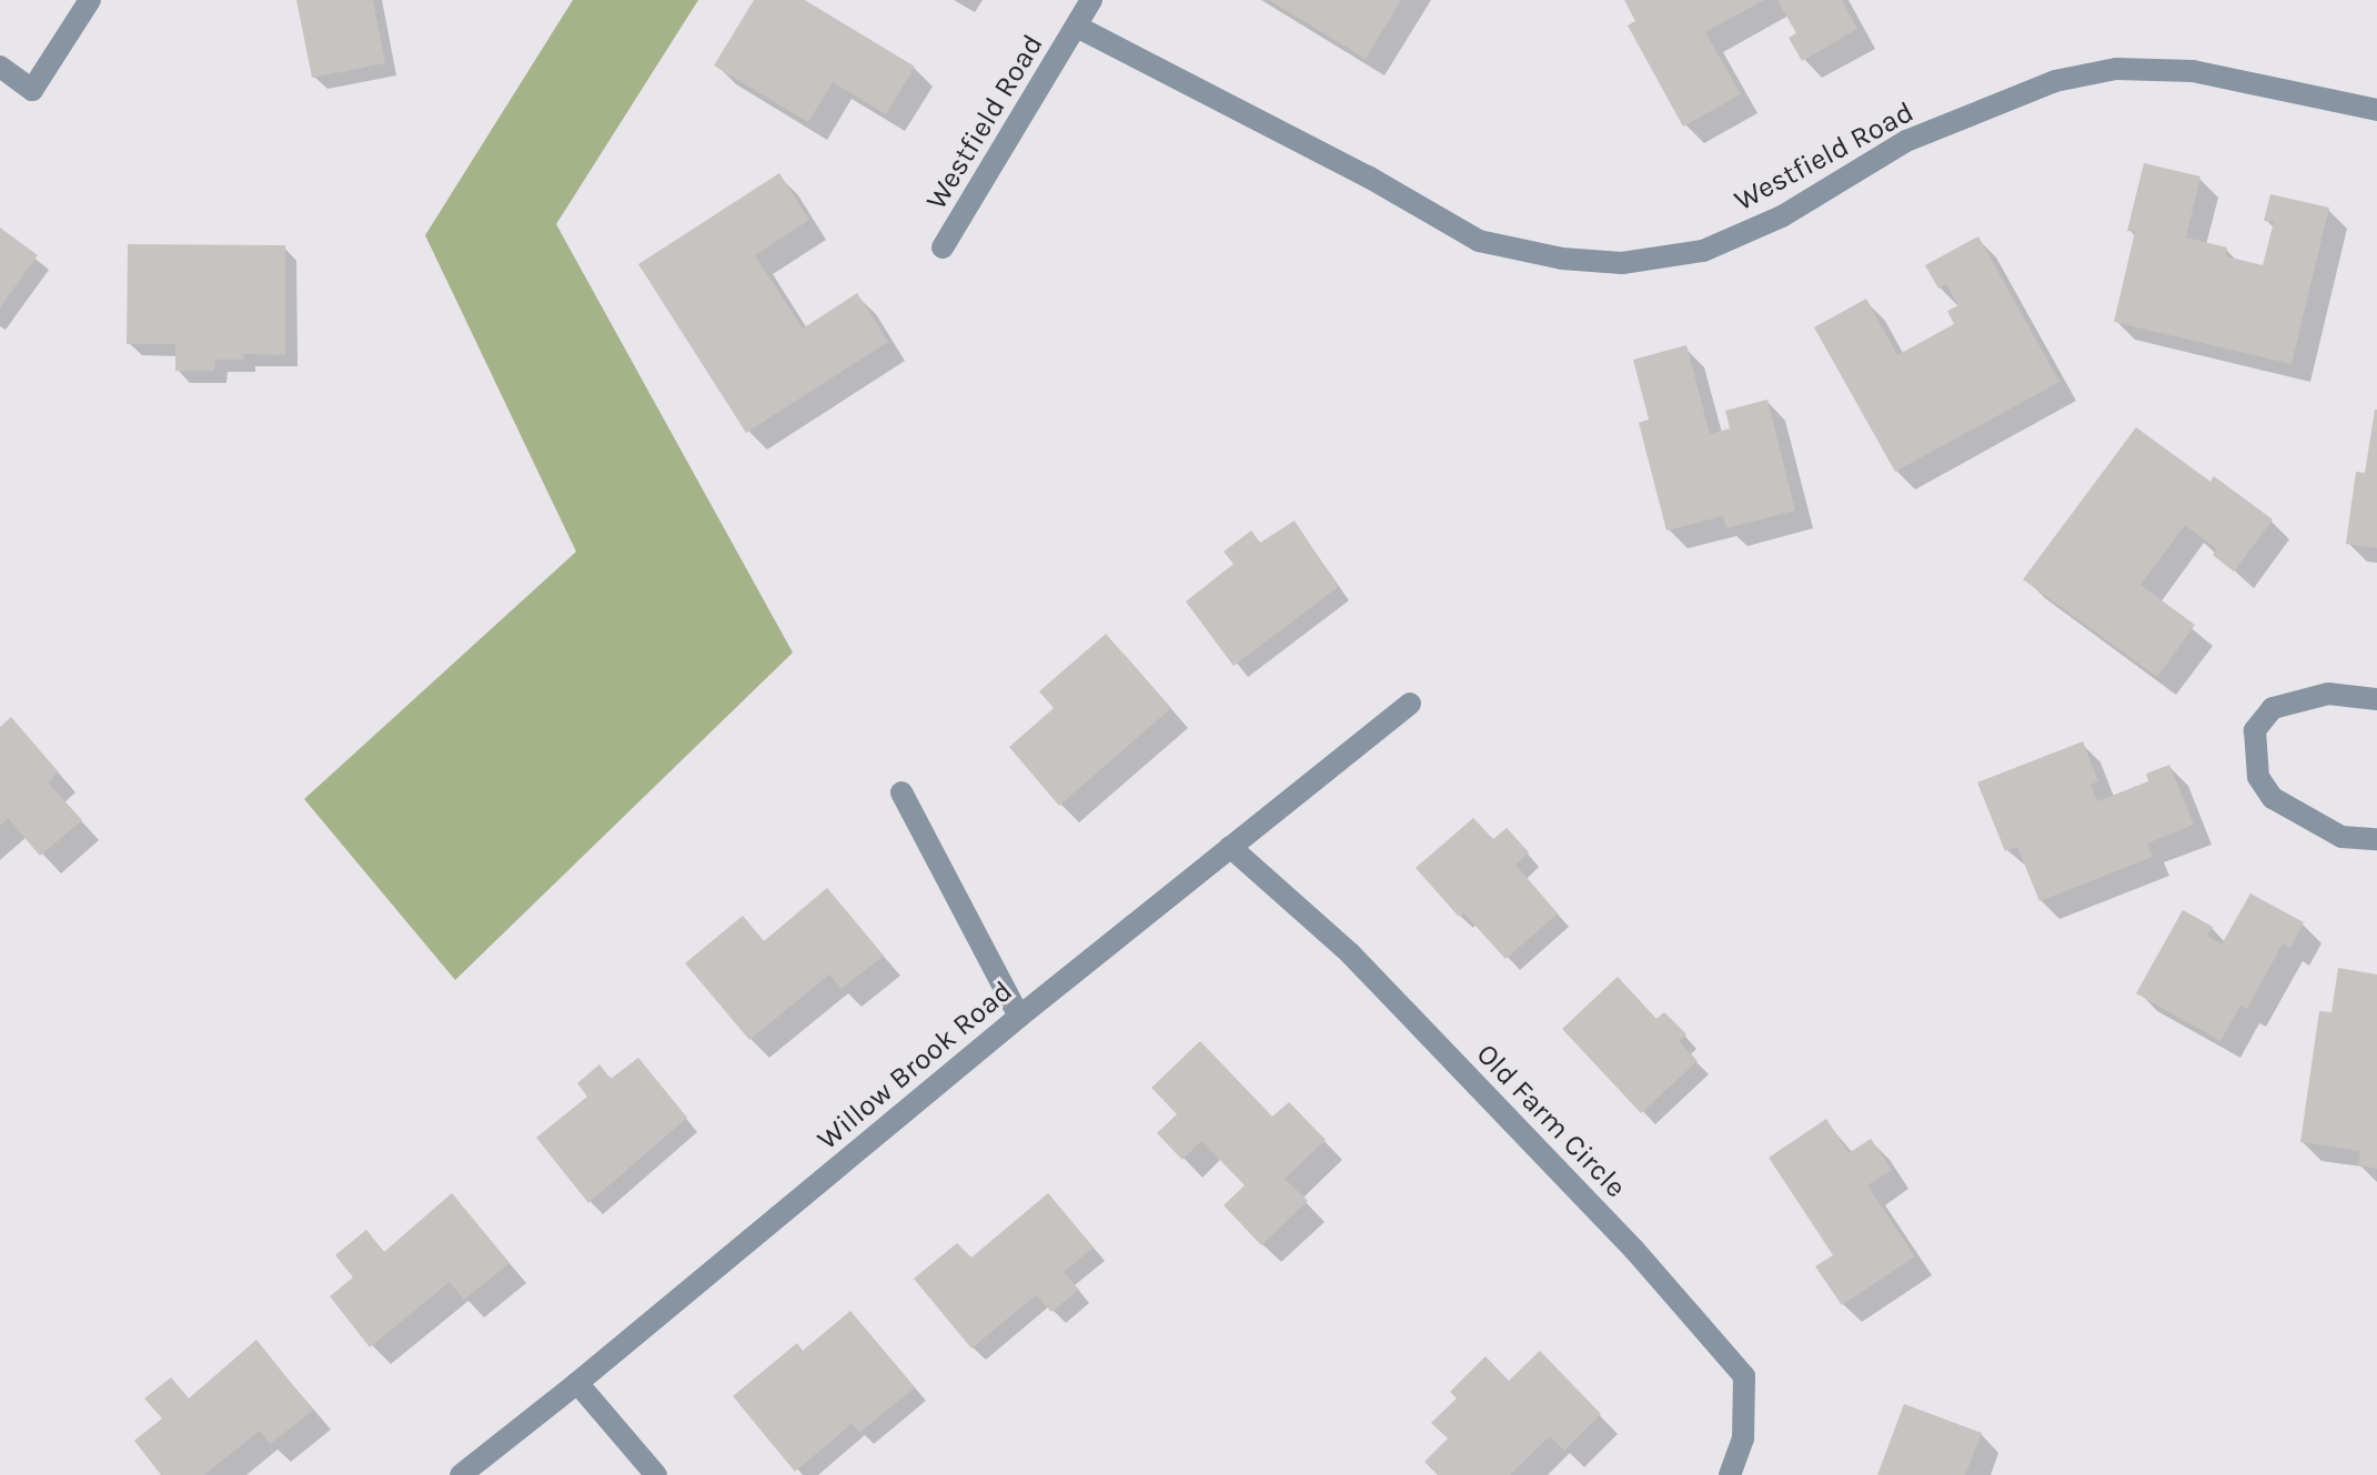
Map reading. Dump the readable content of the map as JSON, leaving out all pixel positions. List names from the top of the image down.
{
  "streets": {
    "street": ["Westfield Road", "Willow Brook Road", "Old Farm Circle"]
  },
  "crossings": [
    ["Willow Brook Road", "Old Farm Circle"]
  ]
}
